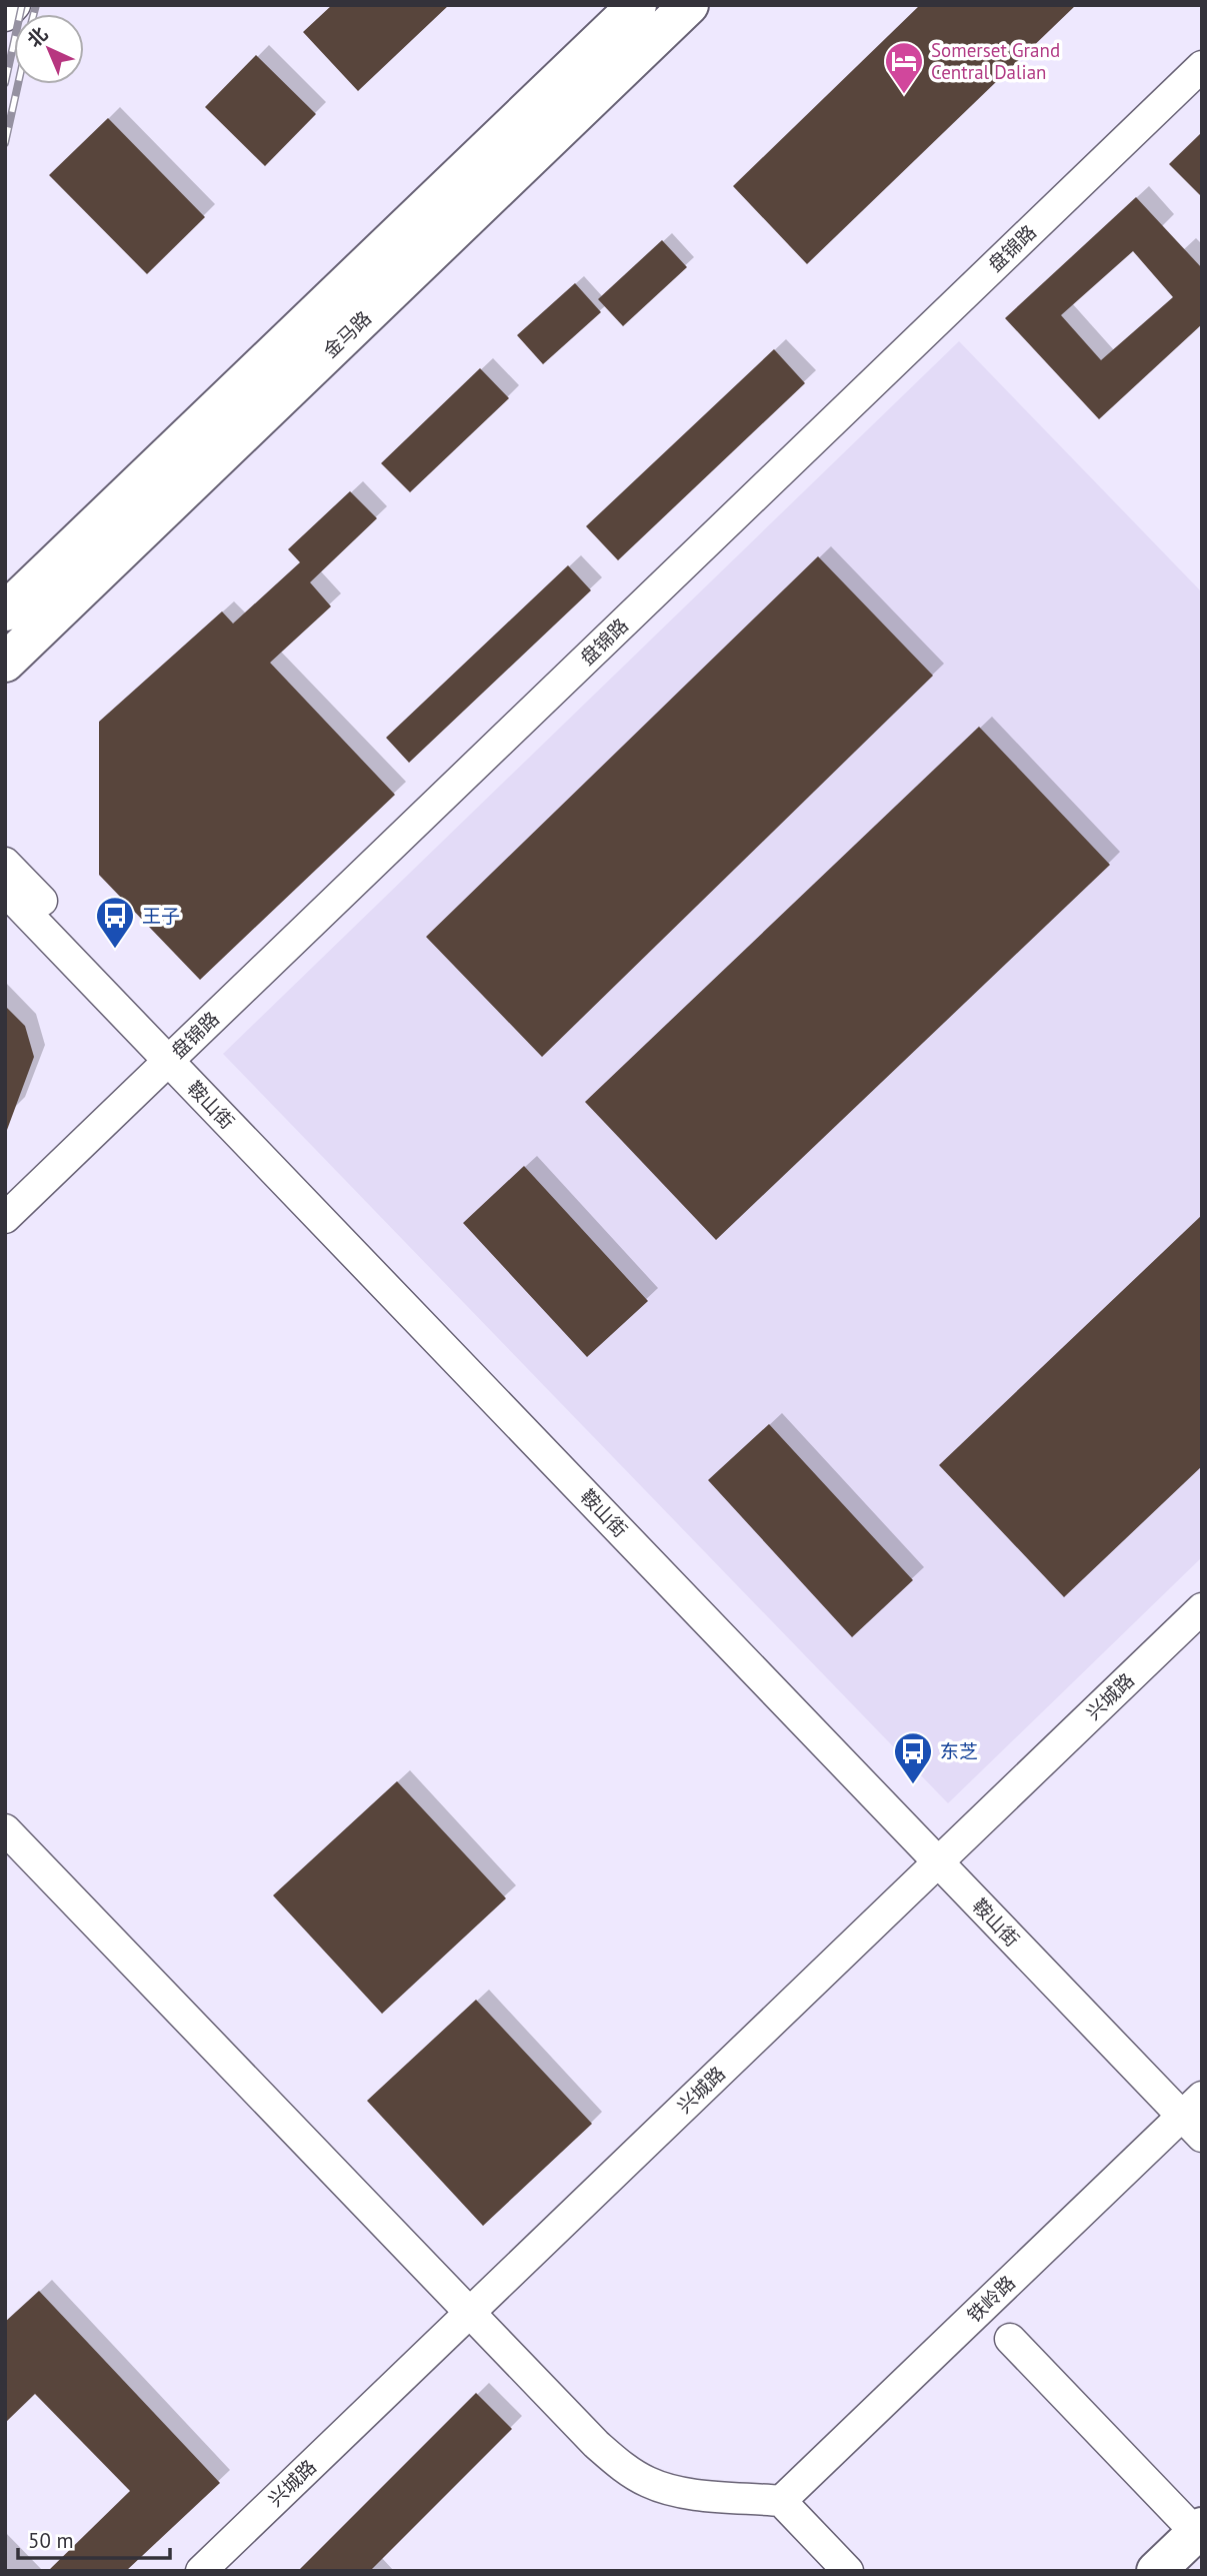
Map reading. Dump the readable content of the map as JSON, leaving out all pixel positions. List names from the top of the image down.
{
  "streets": {
    "main road": ["金马路"],
    "street": [
      "盘锦路",
      "鞍山街",
      "兴城路",
      "铁岭路"
    ]
  },
  "crossings": [
    ["盘锦路", "鞍山街"],
    ["鞍山街", "兴城路"],
    ["鞍山街", "铁岭路"]
  ],
  "places": {
    "hotel": ["Somerset Grand Central Dalian"],
    "bus stop": ["王子", "东芝"]
  },
  "scale_bar": "50 m",
  "north": "top left"
}
